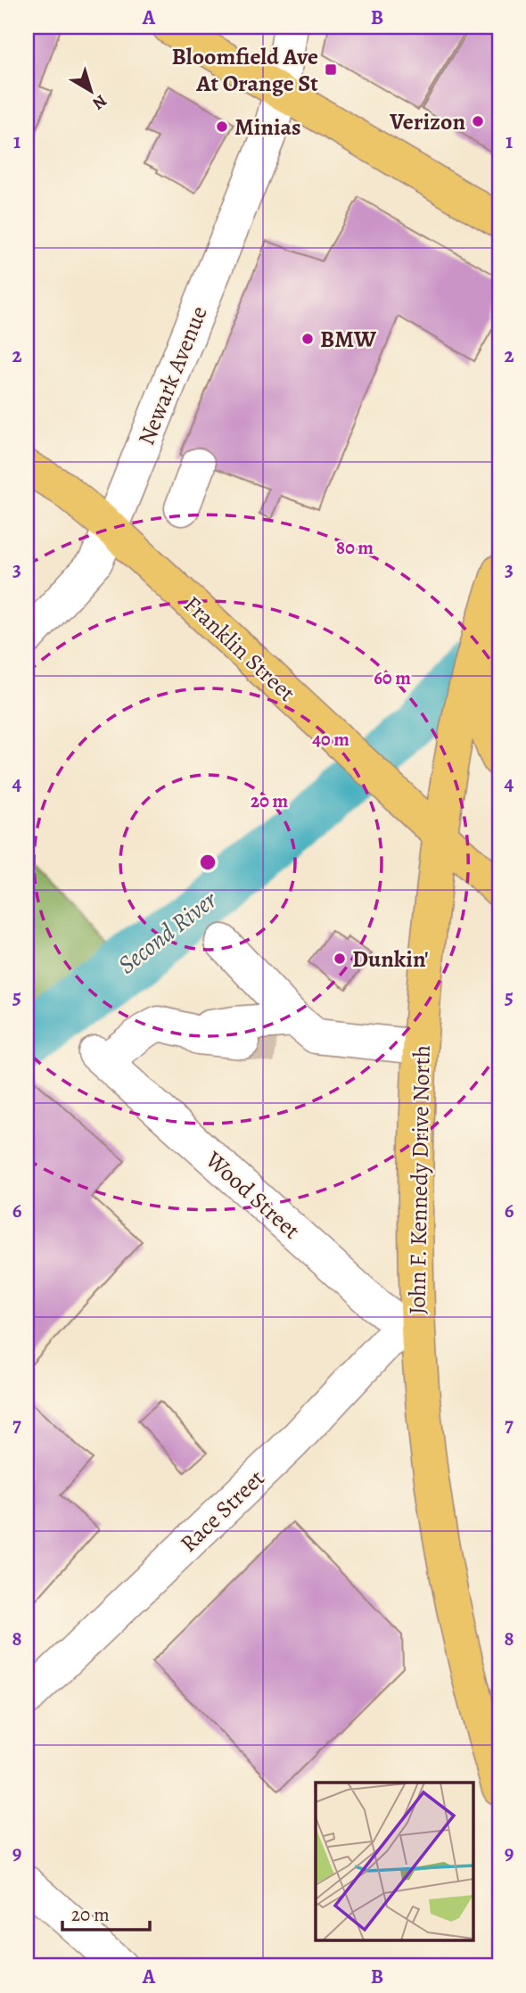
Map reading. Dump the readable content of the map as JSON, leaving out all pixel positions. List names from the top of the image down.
{
  "streets": {
    "main road": ["Franklin Street", "John F. Kennedy Drive North"],
    "street": ["Newark Avenue", "Wood Street", "Race Street"]
  },
  "crossings": [
    ["Newark Avenue", "Franklin Street"],
    ["Franklin Street", "John F. Kennedy Drive North"],
    ["John F. Kennedy Drive North", "Wood Street"],
    ["John F. Kennedy Drive North", "Race Street"],
    ["Wood Street", "Race Street"]
  ],
  "water": ["Second River"],
  "places": {
    "transit": ["Bloomfield Ave At Orange St"],
    "other": [
      "Verizon",
      "Minias",
      "BMW",
      "Dunkin'"
    ]
  },
  "scale_bar": "20 m",
  "north": "bottom right",
  "grid": {
    "columns": ["A", "B"],
    "rows": [
      "1",
      "2",
      "3",
      "4",
      "5",
      "6",
      "7",
      "8",
      "9"
    ]
  },
  "rings": [
    "80 m",
    "60 m",
    "40 m",
    "20 m"
  ]
}
